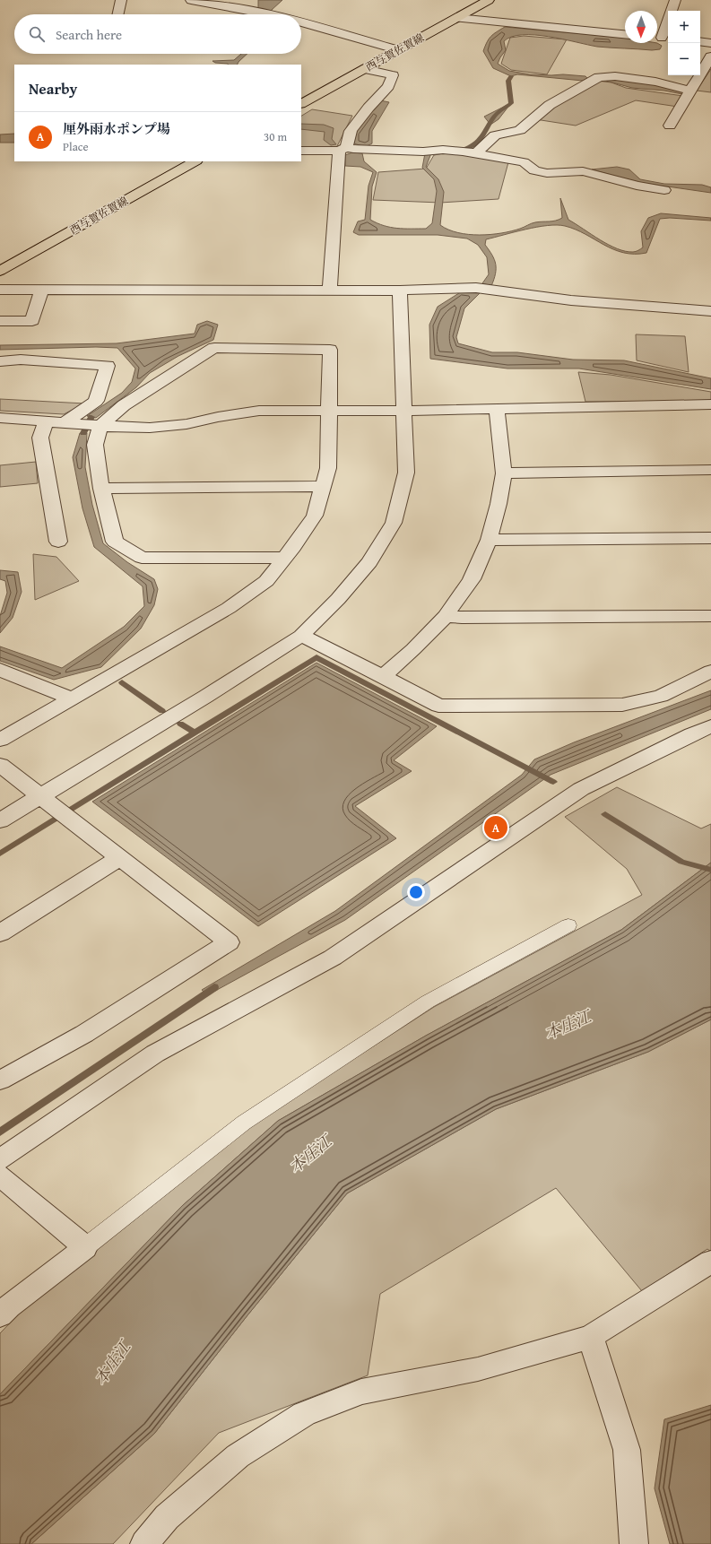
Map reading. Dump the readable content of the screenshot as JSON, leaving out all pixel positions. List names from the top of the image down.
{
  "streets": {
    "main road": ["西与賀佐賀線"]
  },
  "water": ["本庄江"],
  "north": "bottom",
  "page": {
    "map_buttons": ["+", "−"],
    "search": "Search here",
    "heading": "Nearby",
    "list": [
      {
        "mark": "A",
        "name": "厘外雨水ポンプ場",
        "note": "Place",
        "value": "30 m"
      }
    ],
    "pins": "A"
  }
}
